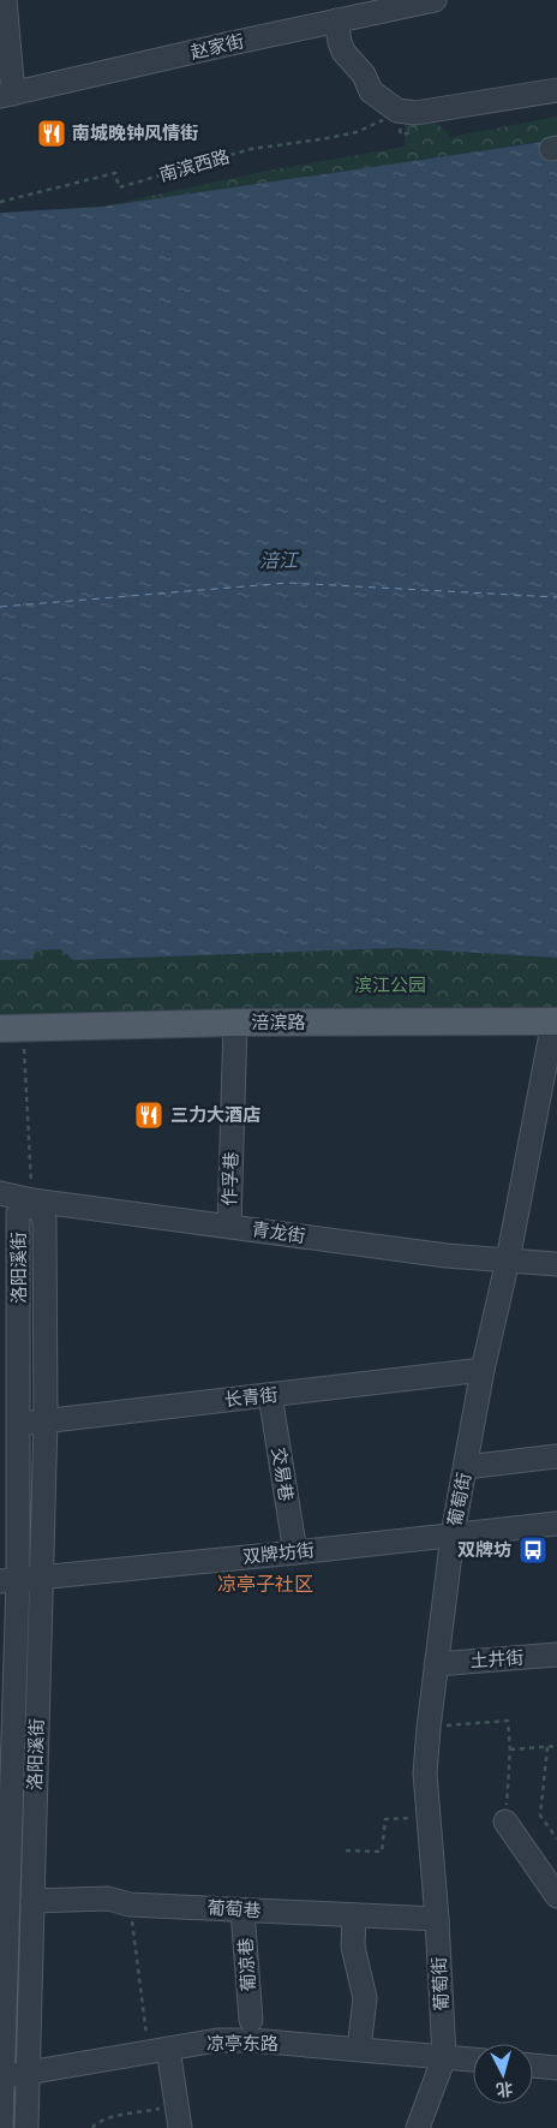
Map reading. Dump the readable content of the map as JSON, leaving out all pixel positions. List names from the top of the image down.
{
  "streets": {
    "main road": ["涪滨路"],
    "street": [
      "赵家街",
      "作孚巷",
      "青龙街",
      "洛阳溪街",
      "长青街",
      "交易巷",
      "葡萄街",
      "双牌坊街",
      "土井街",
      "葡萄巷",
      "葡凉巷",
      "凉亭东路"
    ],
    "path": ["南滨西路"]
  },
  "crossings": [
    ["涪滨路", "作孚巷"],
    ["涪滨路", "葡萄街"],
    ["作孚巷", "青龙街"],
    ["青龙街", "洛阳溪街"],
    ["青龙街", "葡萄街"],
    ["洛阳溪街", "长青街"],
    ["洛阳溪街", "双牌坊街"],
    ["洛阳溪街", "葡萄巷"],
    ["洛阳溪街", "凉亭东路"],
    ["长青街", "交易巷"],
    ["长青街", "葡萄街"],
    ["交易巷", "双牌坊街"],
    ["葡萄街", "双牌坊街"],
    ["葡萄街", "土井街"],
    ["葡萄街", "葡萄巷"],
    ["葡萄街", "凉亭东路"],
    ["葡萄巷", "葡凉巷"]
  ],
  "districts": ["凉亭子社区"],
  "water": ["涪江"],
  "parks": ["滨江公园"],
  "places": {
    "restaurant": ["南城晚钟风情街", "三力大酒店"],
    "bus stop": ["双牌坊"]
  },
  "north": "bottom"
}
